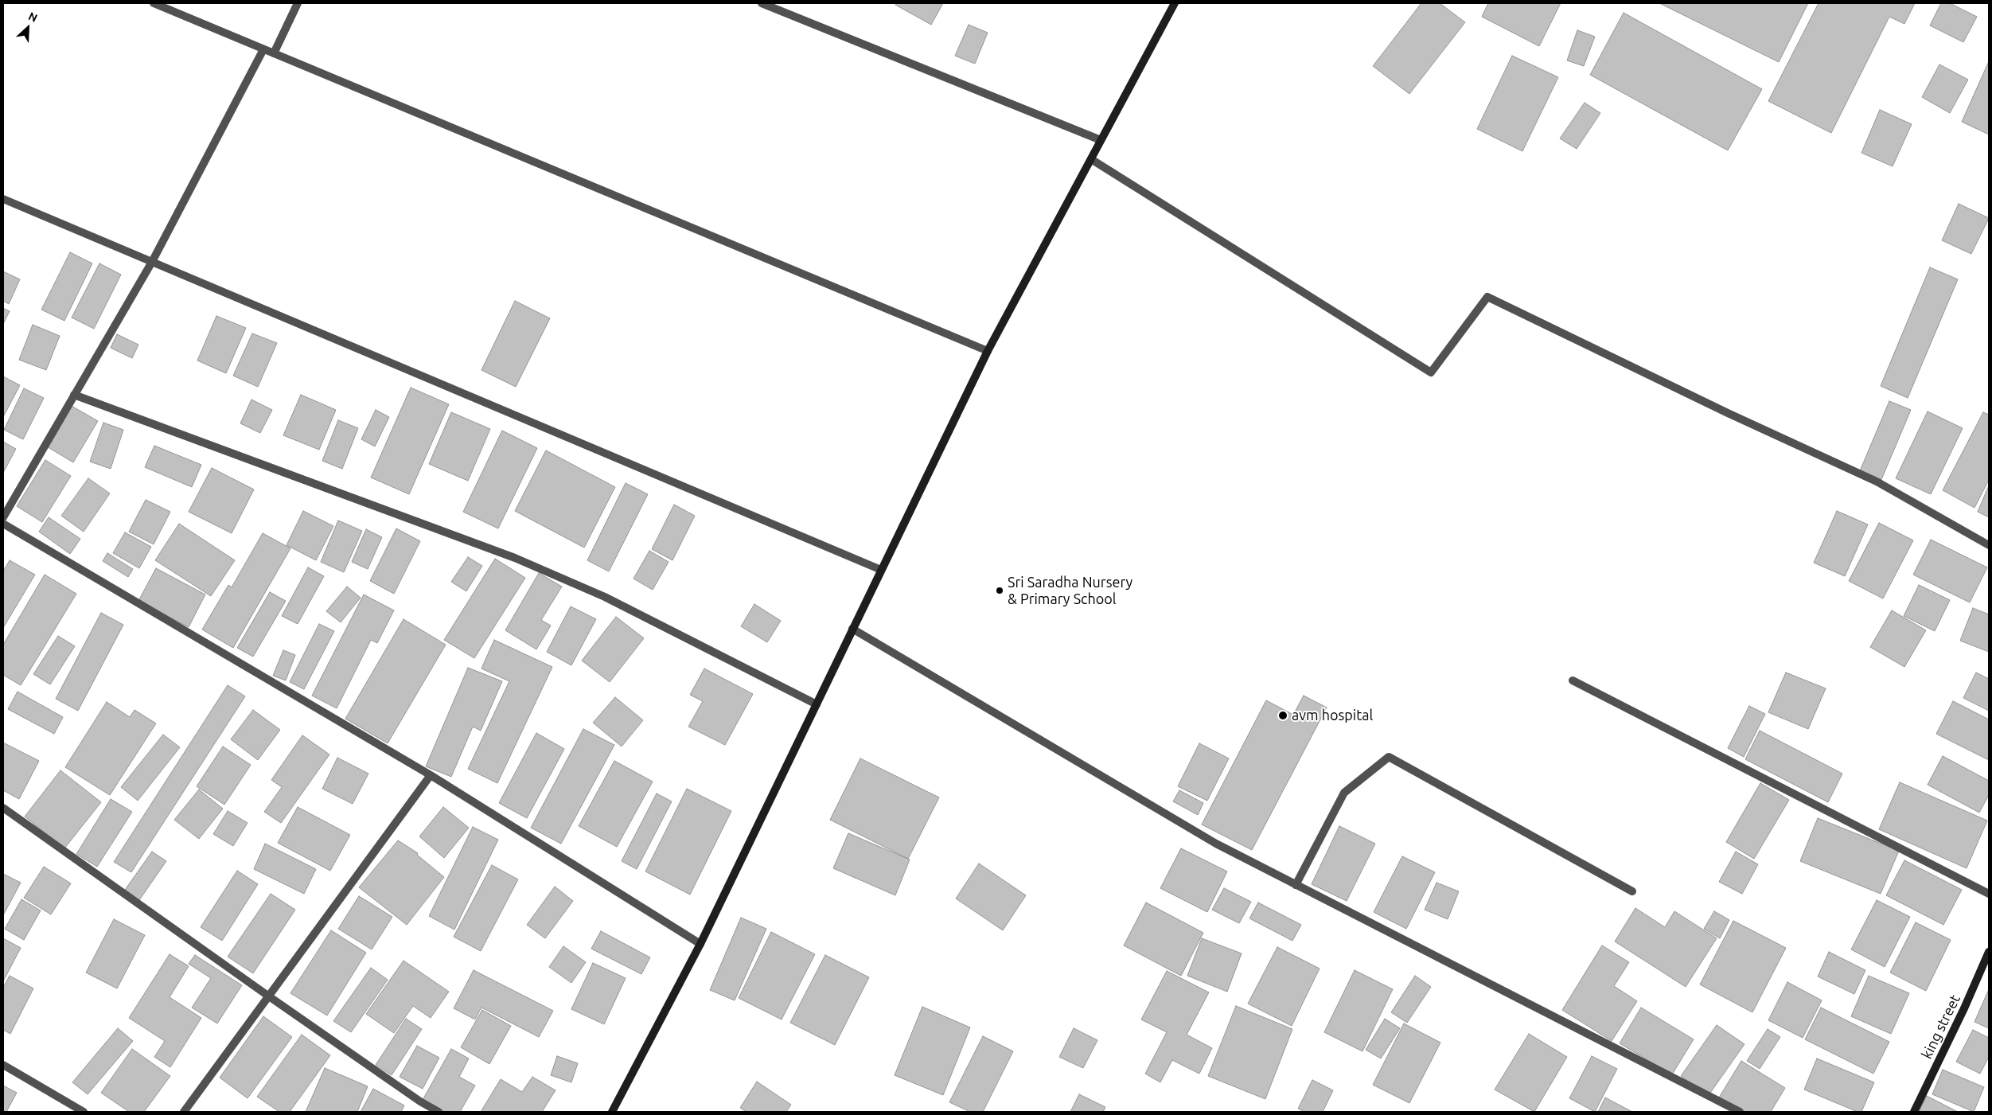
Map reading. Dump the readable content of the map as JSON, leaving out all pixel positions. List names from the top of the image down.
{
  "streets": {
    "street": ["king street"]
  },
  "places": ["Sri Saradha Nursery & Primary School", "avm hospital"],
  "north": "top right"
}
